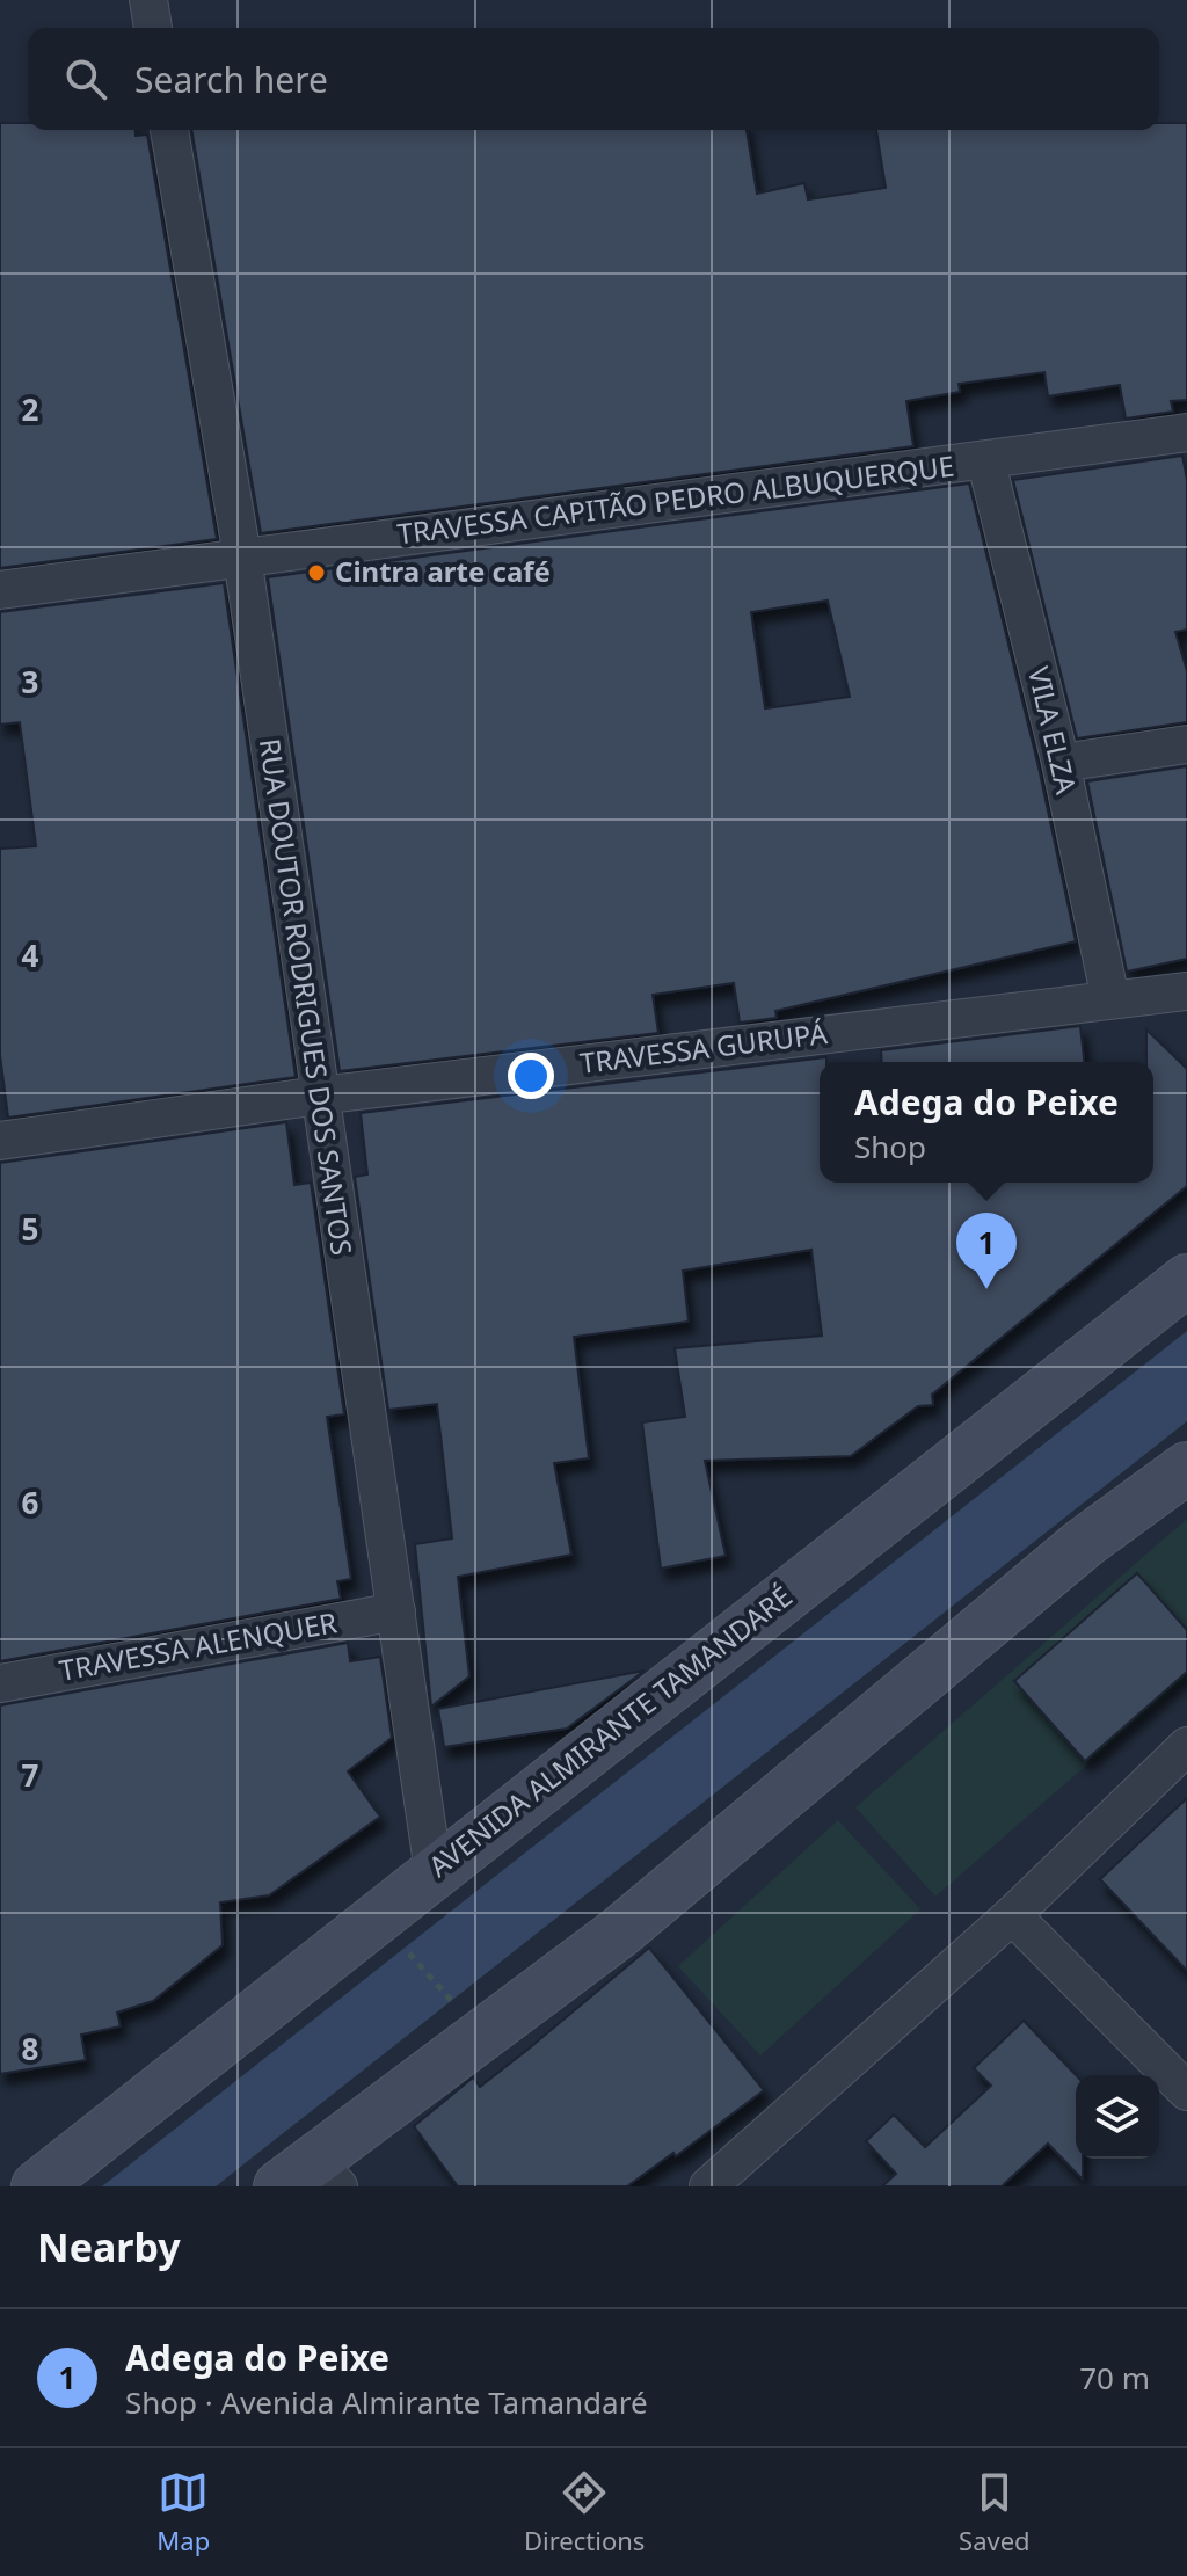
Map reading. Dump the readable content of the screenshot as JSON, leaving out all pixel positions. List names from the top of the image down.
{
  "streets": {
    "main road": ["AVENIDA ALMIRANTE TAMANDARÉ"],
    "street": [
      "TRAVESSA CAPITÃO PEDRO ALBUQUERQUE",
      "VILA ELZA",
      "RUA DOUTOR RODRIGUES DOS SANTOS",
      "TRAVESSA GURUPÁ",
      "TRAVESSA ALENQUER"
    ]
  },
  "crossings": [
    ["TRAVESSA CAPITÃO PEDRO ALBUQUERQUE", "VILA ELZA"],
    ["TRAVESSA CAPITÃO PEDRO ALBUQUERQUE", "RUA DOUTOR RODRIGUES DOS SANTOS"],
    ["VILA ELZA", "TRAVESSA GURUPÁ"],
    ["RUA DOUTOR RODRIGUES DOS SANTOS", "TRAVESSA GURUPÁ"],
    ["RUA DOUTOR RODRIGUES DOS SANTOS", "TRAVESSA ALENQUER"],
    ["RUA DOUTOR RODRIGUES DOS SANTOS", "AVENIDA ALMIRANTE TAMANDARÉ"]
  ],
  "places": ["Cintra arte café"],
  "page": {
    "search": "Search here",
    "popup": ["Adega do Peixe", "Shop"],
    "pins": "1",
    "heading": "Nearby",
    "list": [
      {
        "mark": "1",
        "name": "Adega do Peixe",
        "note": "Shop · Avenida Almirante Tamandaré",
        "value": "70 m"
      }
    ],
    "nav": ["Map", "Directions", "Saved"]
  },
  "grid": {
    "rows": [
      "2",
      "3",
      "4",
      "5",
      "6",
      "7",
      "8"
    ]
  }
}
